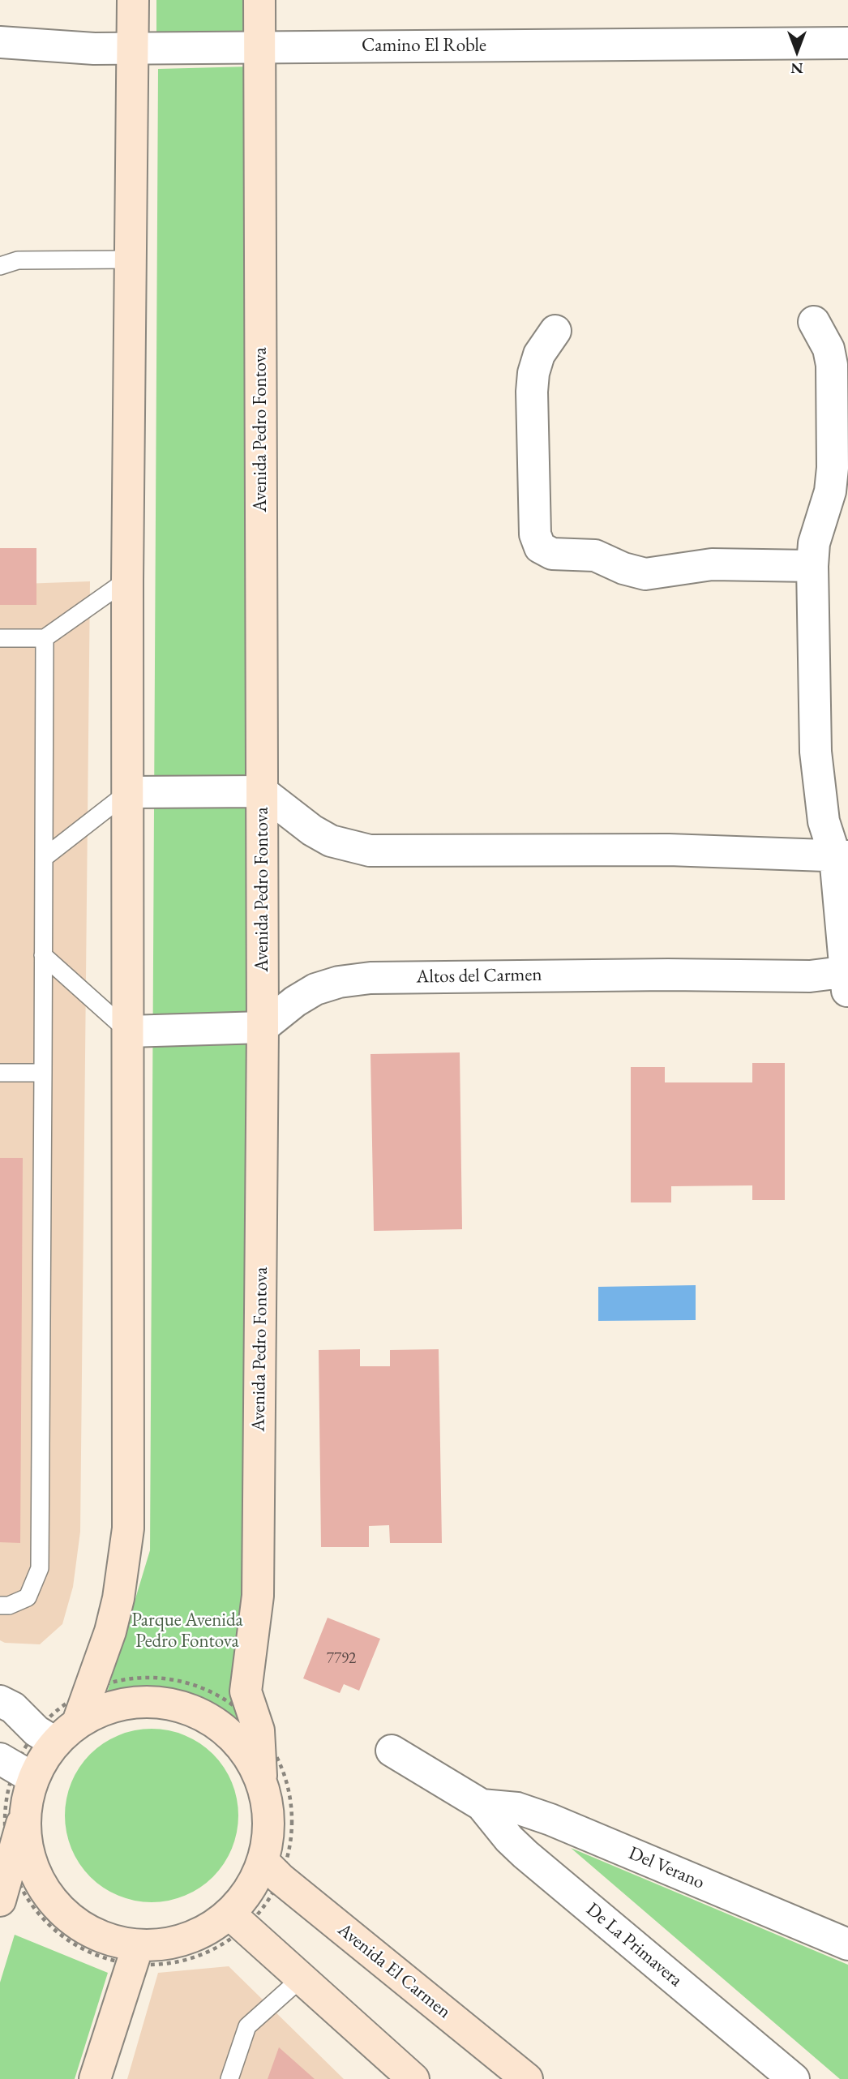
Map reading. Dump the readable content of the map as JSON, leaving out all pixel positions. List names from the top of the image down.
{
  "streets": {
    "street": [
      "Camino El Roble",
      "Avenida Pedro Fontova",
      "Altos del Carmen",
      "Del Verano",
      "De La Primavera",
      "Avenida El Carmen"
    ]
  },
  "crossings": [
    ["Camino El Roble", "Avenida Pedro Fontova"],
    ["Avenida Pedro Fontova", "Altos del Carmen"],
    ["Del Verano", "De La Primavera"]
  ],
  "parks": ["Parque Avenida Pedro Fontova"],
  "house_numbers": ["7792"],
  "north": "bottom"
}
